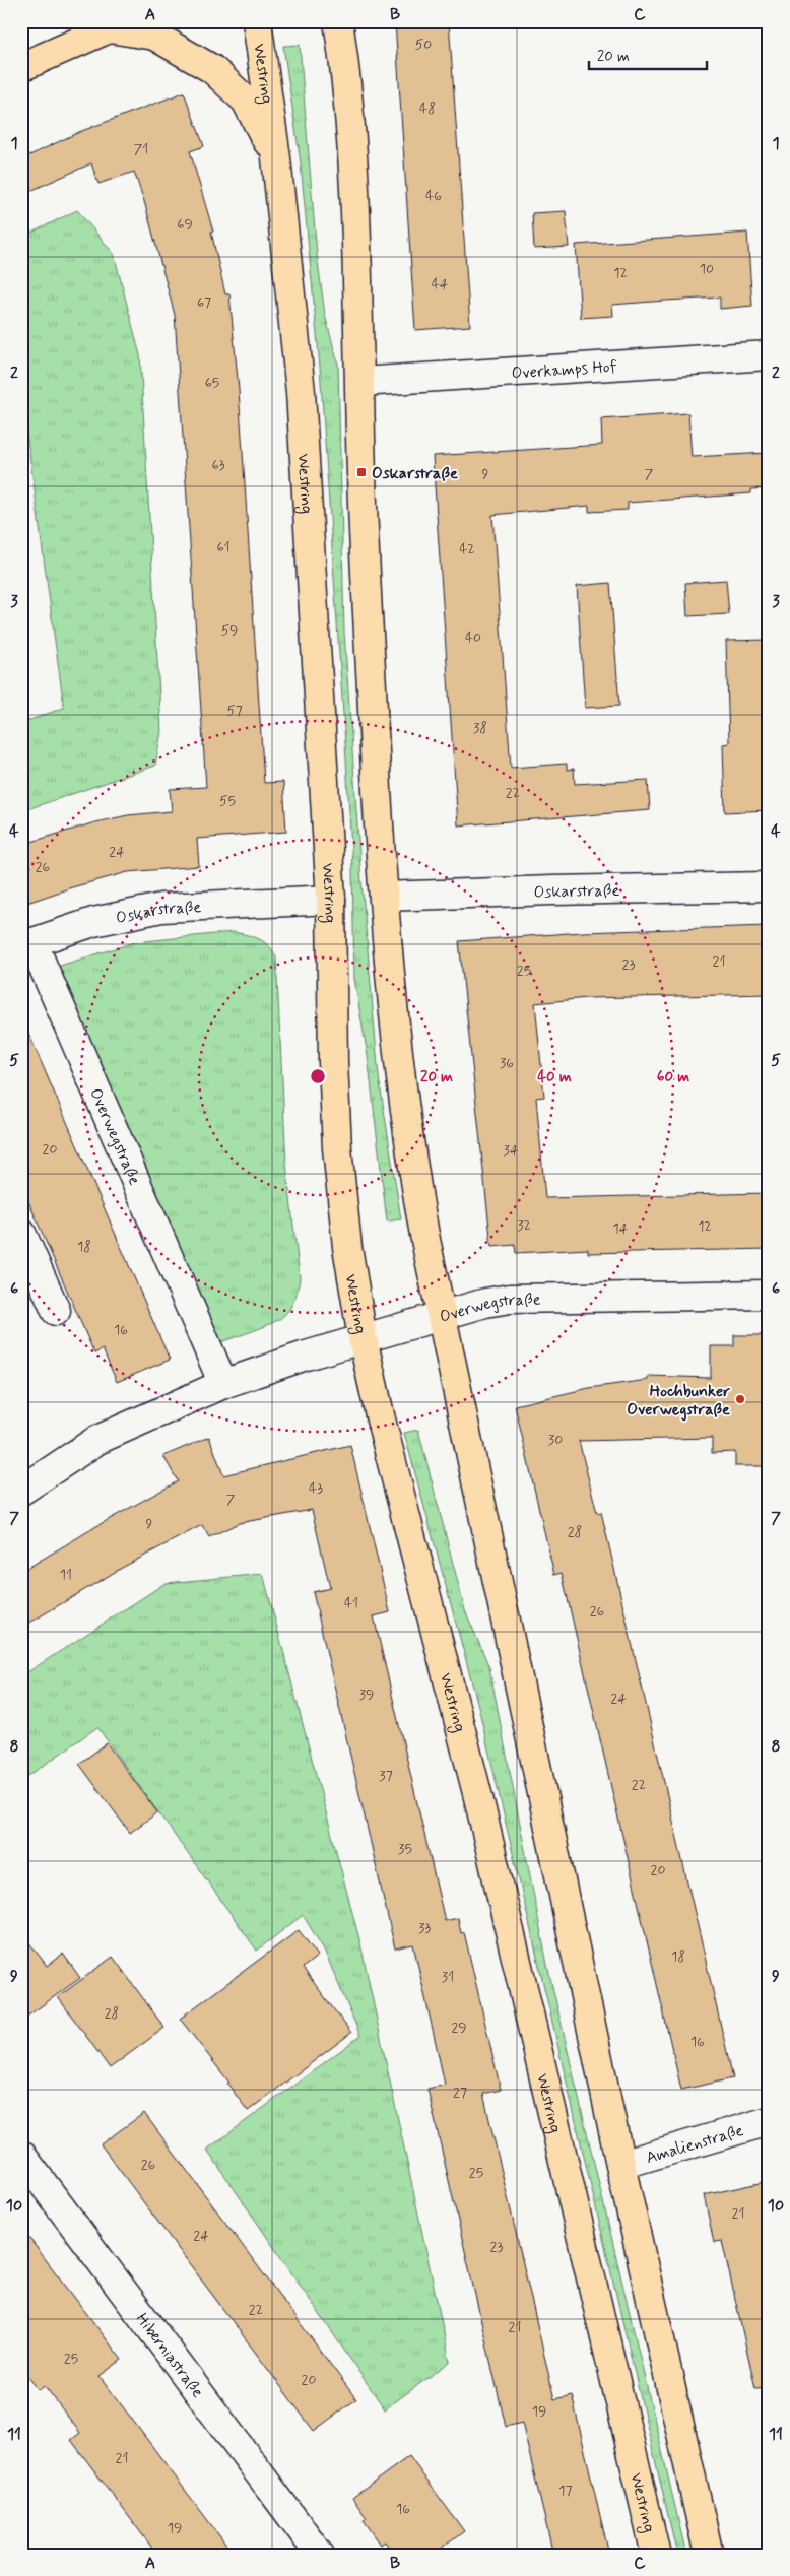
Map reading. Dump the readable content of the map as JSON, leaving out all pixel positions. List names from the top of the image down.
{
  "streets": {
    "main road": ["Westring"],
    "street": [
      "Overkamps Hof",
      "Oskarstraße",
      "Overwegstraße",
      "Amalienstraße",
      "Hiberniastraße"
    ]
  },
  "crossings": [
    ["Westring", "Oskarstraße"],
    ["Westring", "Overwegstraße"],
    ["Oskarstraße", "Overwegstraße"]
  ],
  "places": {
    "transit": ["Oskarstraße"],
    "other": ["Hochbunker Overwegstraße"]
  },
  "house_numbers": [
    "50",
    "48",
    "71",
    "46",
    "69",
    "10",
    "12",
    "44",
    "67",
    "65",
    "63",
    "9",
    "7",
    "61",
    "42",
    "59",
    "40",
    "57",
    "38",
    "22",
    "55",
    "24",
    "26",
    "21",
    "23",
    "25",
    "36",
    "20",
    "34",
    "32",
    "12",
    "14",
    "18",
    "16",
    "30",
    "43",
    "7",
    "9",
    "28",
    "11",
    "41",
    "26",
    "39",
    "24",
    "37",
    "22",
    "35",
    "20",
    "33",
    "18",
    "31",
    "28",
    "29",
    "16",
    "27",
    "26",
    "25",
    "21",
    "24",
    "23",
    "22",
    "21",
    "25",
    "20",
    "19",
    "21",
    "17",
    "16",
    "19"
  ],
  "scale_bar": "20 m",
  "grid": {
    "columns": ["A", "B", "C"],
    "rows": [
      "1",
      "2",
      "3",
      "4",
      "5",
      "6",
      "7",
      "8",
      "9",
      "10",
      "11"
    ]
  },
  "rings": ["20 m", "40 m", "60 m"]
}
